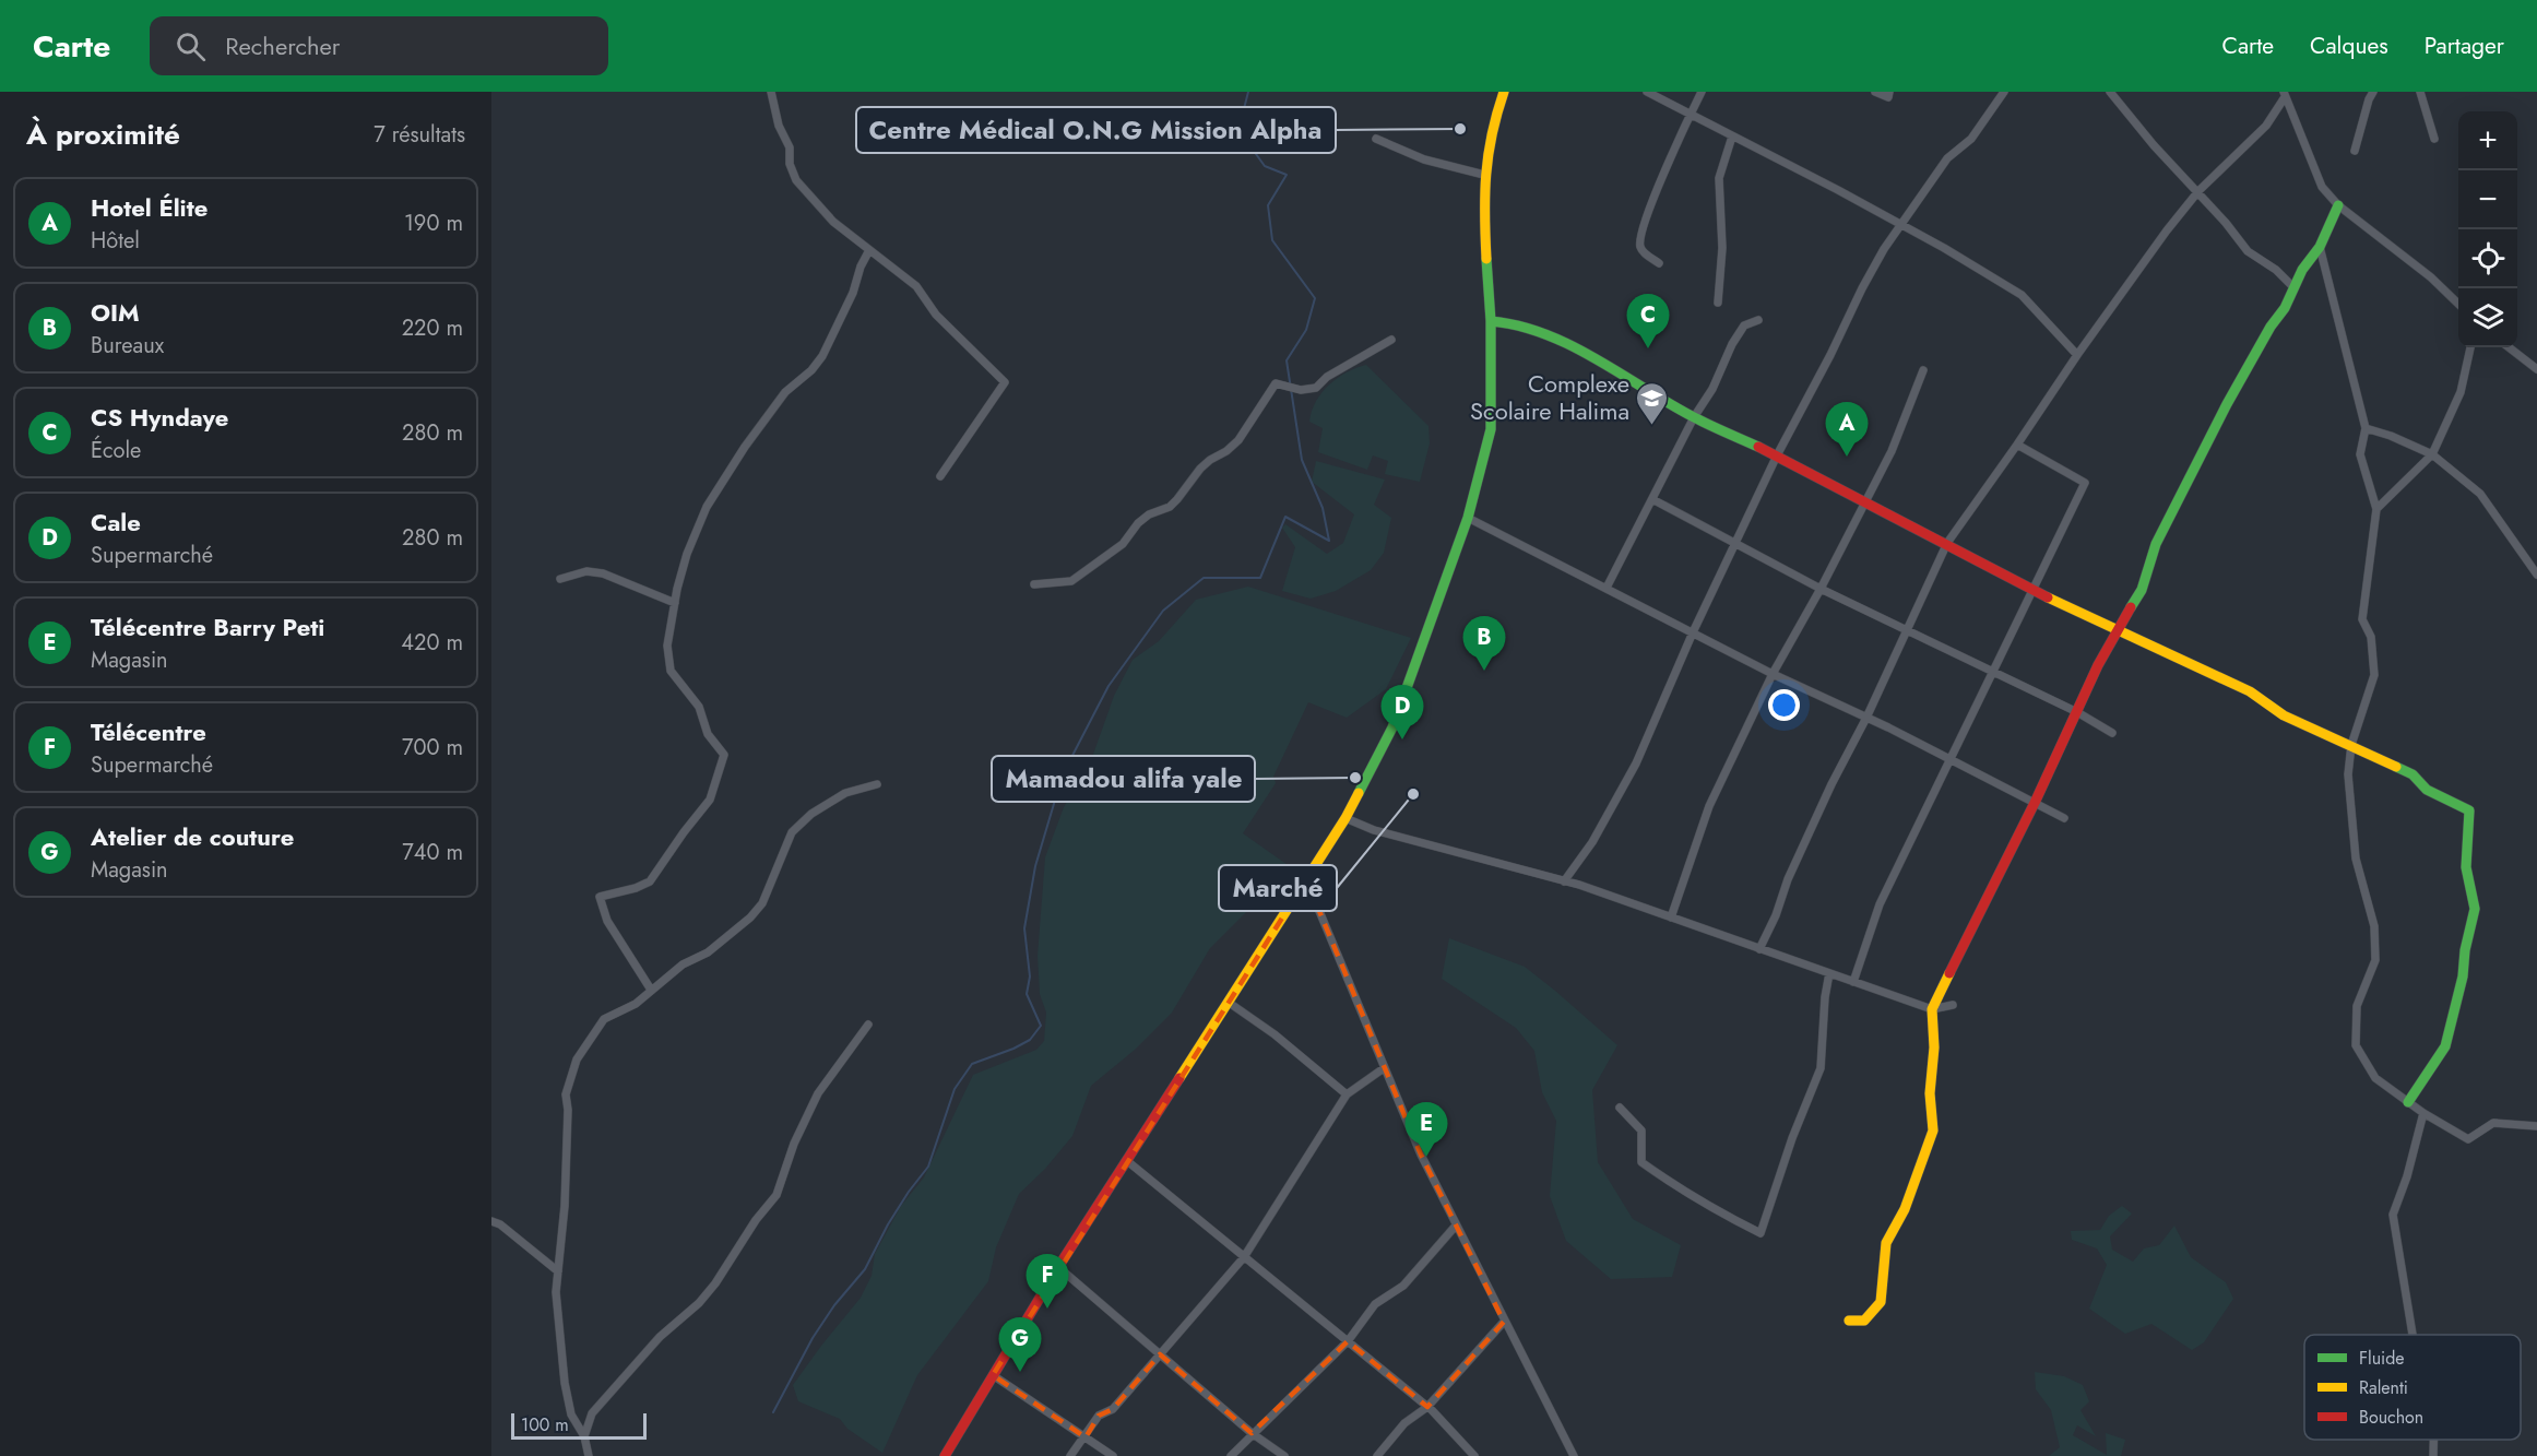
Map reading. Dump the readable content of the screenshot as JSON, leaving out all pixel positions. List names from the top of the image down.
{
  "places": {
    "other": ["Centre Médical O.N.G Mission Alpha", "Mamadou alifa yale", "Marché"],
    "school or university": ["Complexe Scolaire Halima"]
  },
  "legend": ["Fluide", "Ralenti", "Bouchon"],
  "scale_bar": "100 m",
  "page": {
    "header": "Carte",
    "search": "Rechercher",
    "nav": ["Carte", "Calques", "Partager"],
    "heading": ["À proximité", "7 résultats"],
    "map_buttons": ["+", "−"],
    "list": [
      {
        "mark": "A",
        "name": "Hotel Élite",
        "note": "Hôtel",
        "value": "190 m"
      },
      {
        "mark": "B",
        "name": "OIM",
        "note": "Bureaux",
        "value": "220 m"
      },
      {
        "mark": "C",
        "name": "CS Hyndaye",
        "note": "École",
        "value": "280 m"
      },
      {
        "mark": "D",
        "name": "Cale",
        "note": "Supermarché",
        "value": "280 m"
      },
      {
        "mark": "E",
        "name": "Télécentre Barry Peti",
        "note": "Magasin",
        "value": "420 m"
      },
      {
        "mark": "F",
        "name": "Télécentre",
        "note": "Supermarché",
        "value": "700 m"
      },
      {
        "mark": "G",
        "name": "Atelier de couture",
        "note": "Magasin",
        "value": "740 m"
      }
    ],
    "pins": [
      "C",
      "A",
      "B",
      "D",
      "E",
      "F",
      "G"
    ],
    "scale": "100 m"
  }
}
